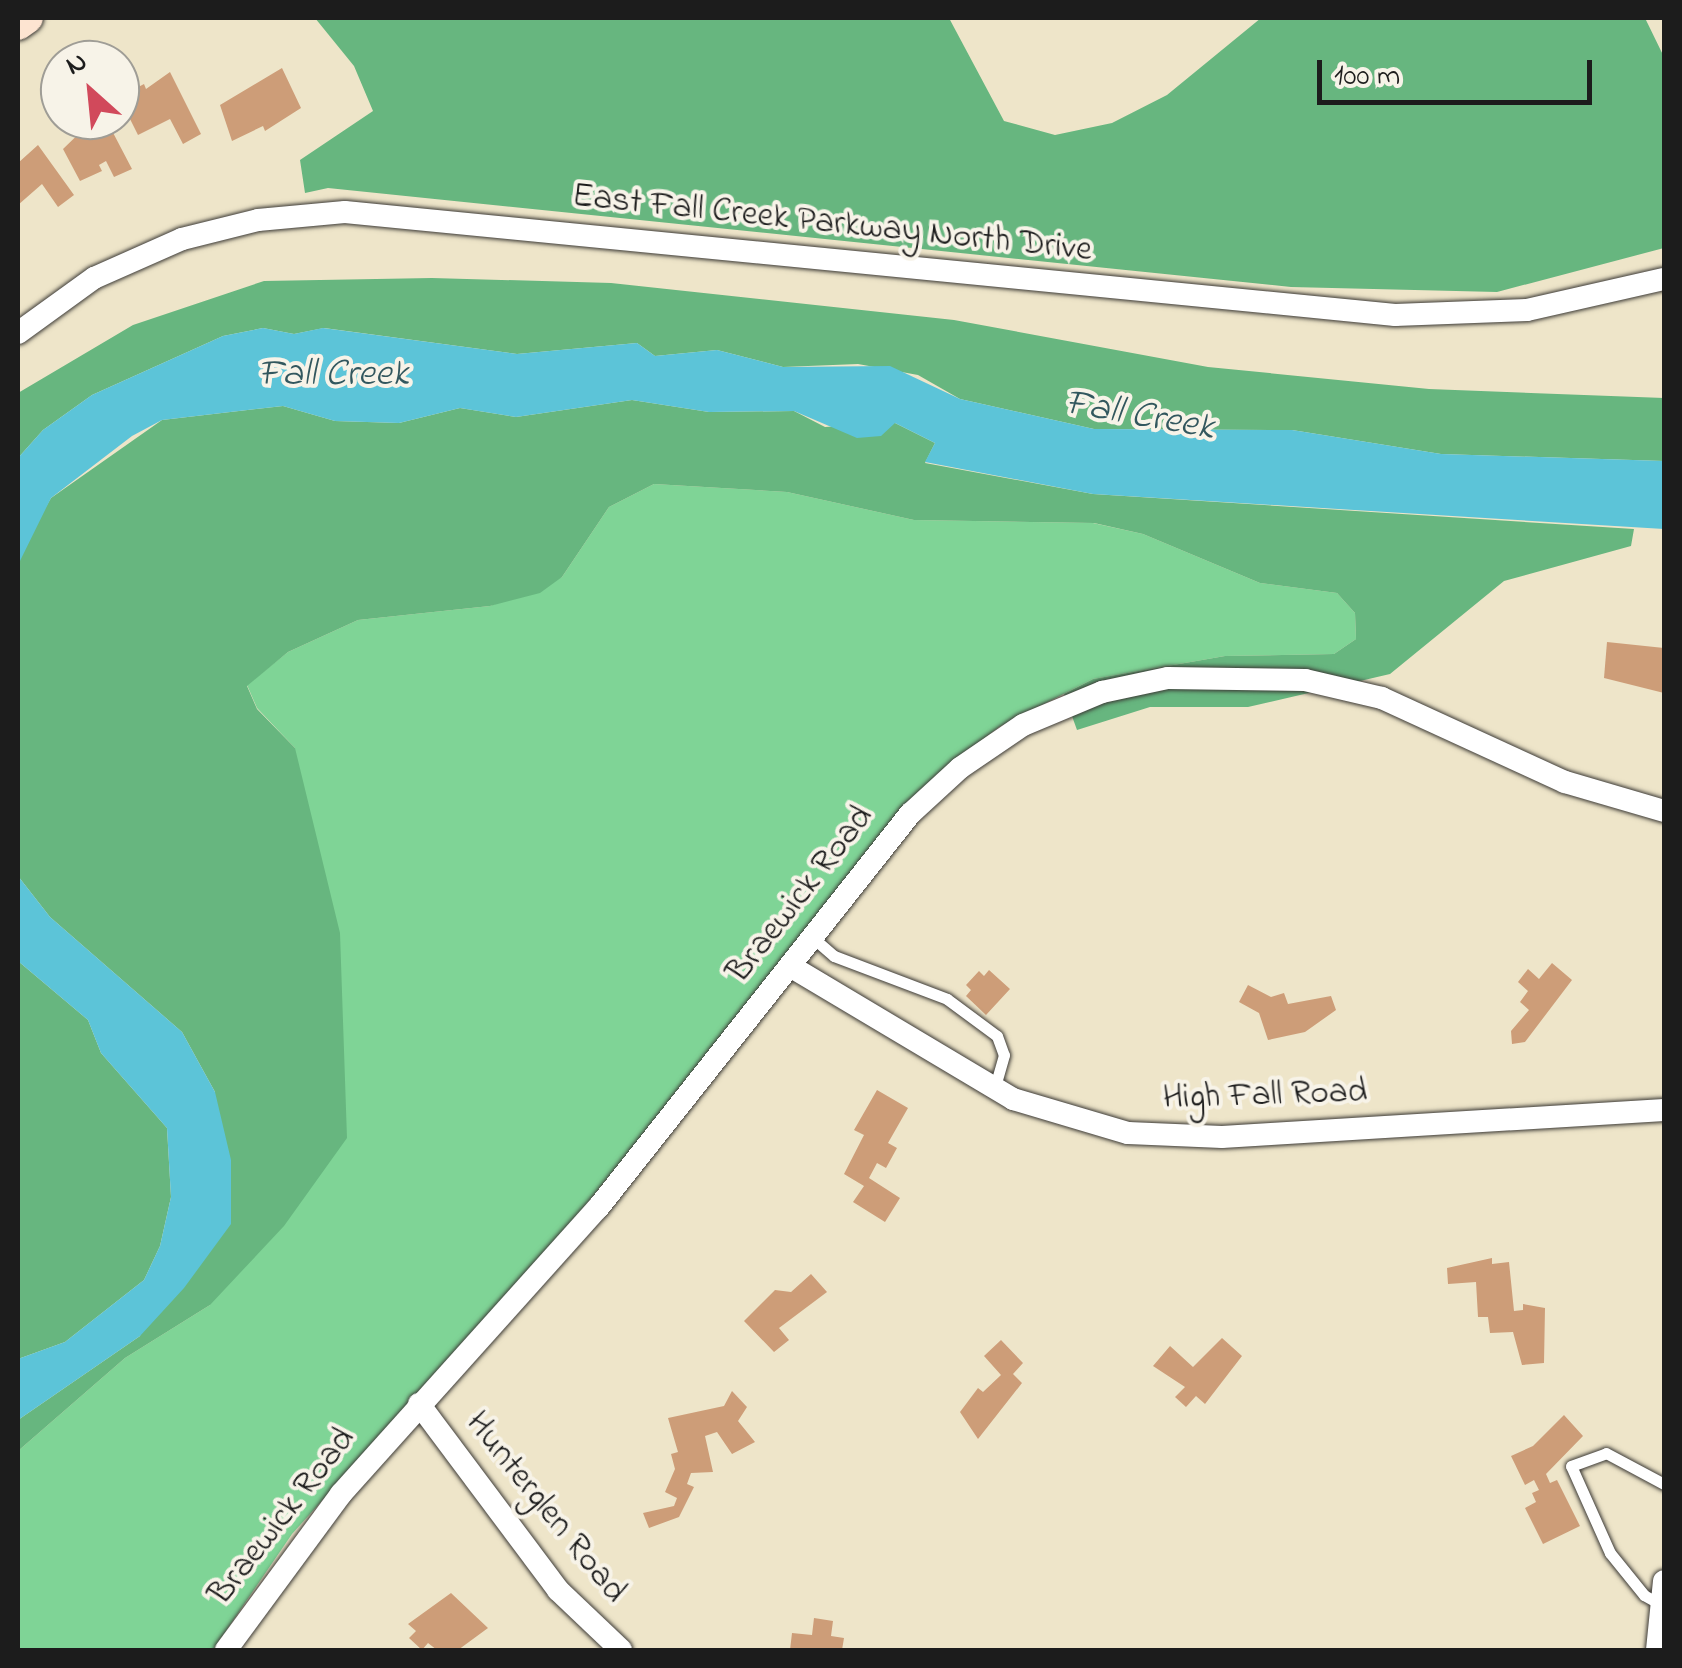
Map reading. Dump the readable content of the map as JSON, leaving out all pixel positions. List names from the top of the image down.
{
  "streets": {
    "street": [
      "East Fall Creek Parkway North Drive",
      "Braewick Road",
      "High Fall Road",
      "Hunterglen Road"
    ]
  },
  "crossings": [
    ["Braewick Road", "High Fall Road"],
    ["Braewick Road", "Hunterglen Road"]
  ],
  "water": ["Fall Creek"],
  "scale_bar": "100 m",
  "north": "top left"
}
